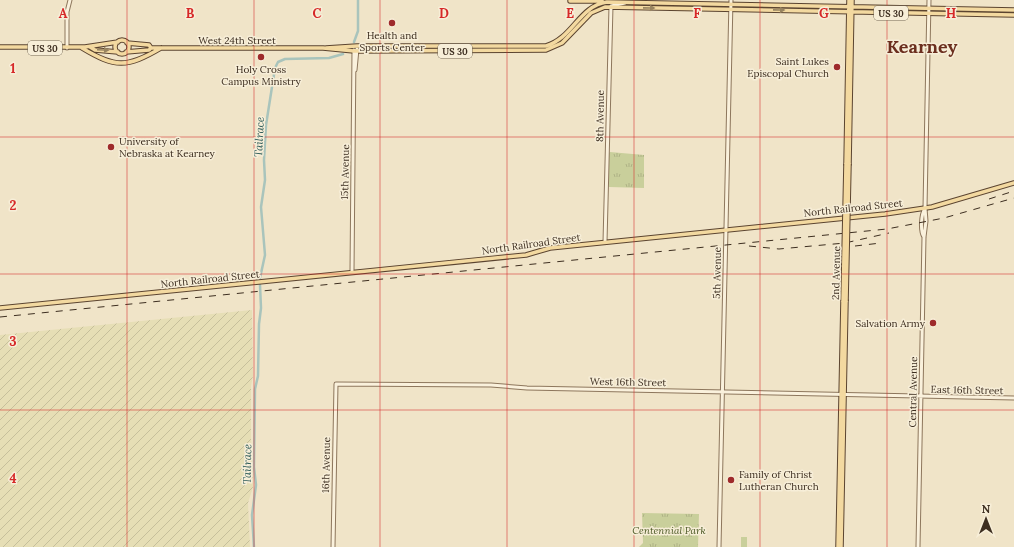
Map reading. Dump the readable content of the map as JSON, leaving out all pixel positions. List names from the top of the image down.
{
  "streets": {
    "main road": [
      "US 30",
      "West 24th Street",
      "North Railroad Street",
      "2nd Avenue"
    ],
    "street": [
      "8th Avenue",
      "15th Avenue",
      "5th Avenue",
      "West 16th Street",
      "East 16th Street",
      "Central Avenue",
      "16th Avenue"
    ]
  },
  "crossings": [
    ["US 30", "West 24th Street"],
    ["US 30", "8th Avenue"],
    ["US 30", "5th Avenue"],
    ["US 30", "2nd Avenue"],
    ["US 30", "Central Avenue"],
    ["West 24th Street", "8th Avenue"],
    ["West 24th Street", "15th Avenue"],
    ["8th Avenue", "North Railroad Street"],
    ["15th Avenue", "North Railroad Street"],
    ["North Railroad Street", "5th Avenue"],
    ["North Railroad Street", "Central Avenue"],
    ["5th Avenue", "West 16th Street"],
    ["2nd Avenue", "West 16th Street"],
    ["West 16th Street", "East 16th Street"],
    ["West 16th Street", "Central Avenue"],
    ["West 16th Street", "16th Avenue"],
    ["East 16th Street", "Central Avenue"]
  ],
  "districts": ["Kearney"],
  "water": ["Tailrace"],
  "parks": ["Centennial Park"],
  "places": [
    "Health and Sports Center",
    "Holy Cross Campus Ministry",
    "Saint Lukes Episcopal Church",
    "University of Nebraska at Kearney",
    "Salvation Army",
    "Family of Christ Lutheran Church"
  ],
  "north": "top",
  "grid": {
    "columns": [
      "A",
      "B",
      "C",
      "D",
      "E",
      "F",
      "G",
      "H"
    ],
    "rows": [
      "1",
      "2",
      "3",
      "4"
    ]
  }
}
